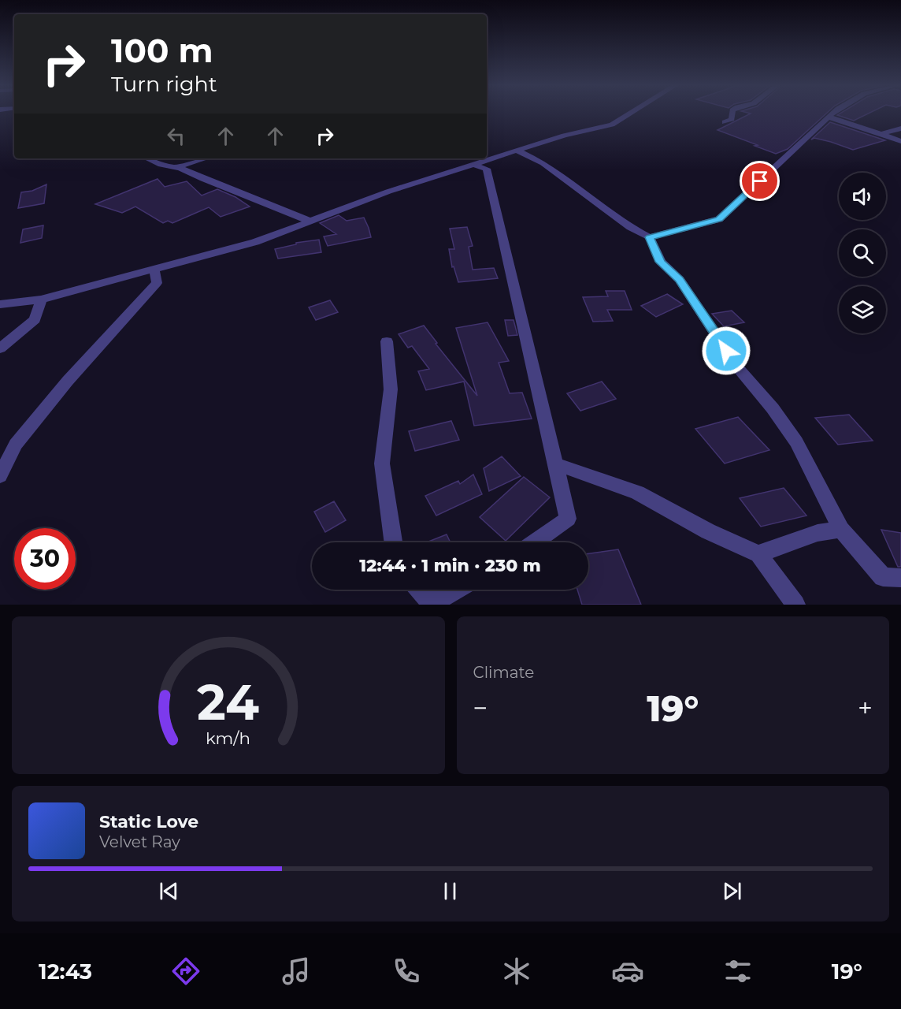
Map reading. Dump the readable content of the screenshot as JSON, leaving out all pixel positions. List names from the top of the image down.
{
  "page": {
    "turn": ["100 m", "Turn right"],
    "limit": "30",
    "trip": "12:44 · 1 min · 230 m",
    "tile": "Climate",
    "heat": ["−", "19°", "+"],
    "song": ["Static Love", "Velvet Ray"],
    "tabs": ["12:43", "19°"],
    "gauge": ["24", "km/h"]
  }
}
